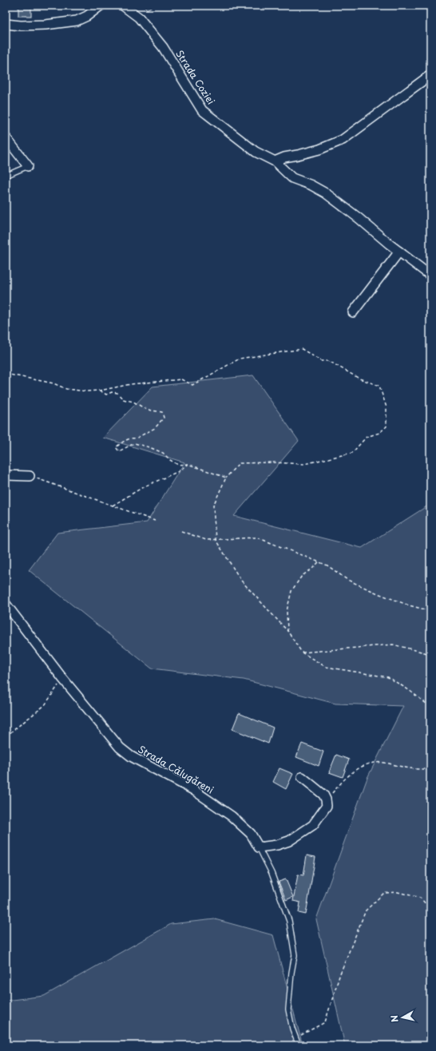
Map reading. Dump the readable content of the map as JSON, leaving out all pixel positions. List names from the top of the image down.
{
  "streets": {
    "street": ["Strada Coziei", "Strada Călugăreni"]
  },
  "north": "left"
}
